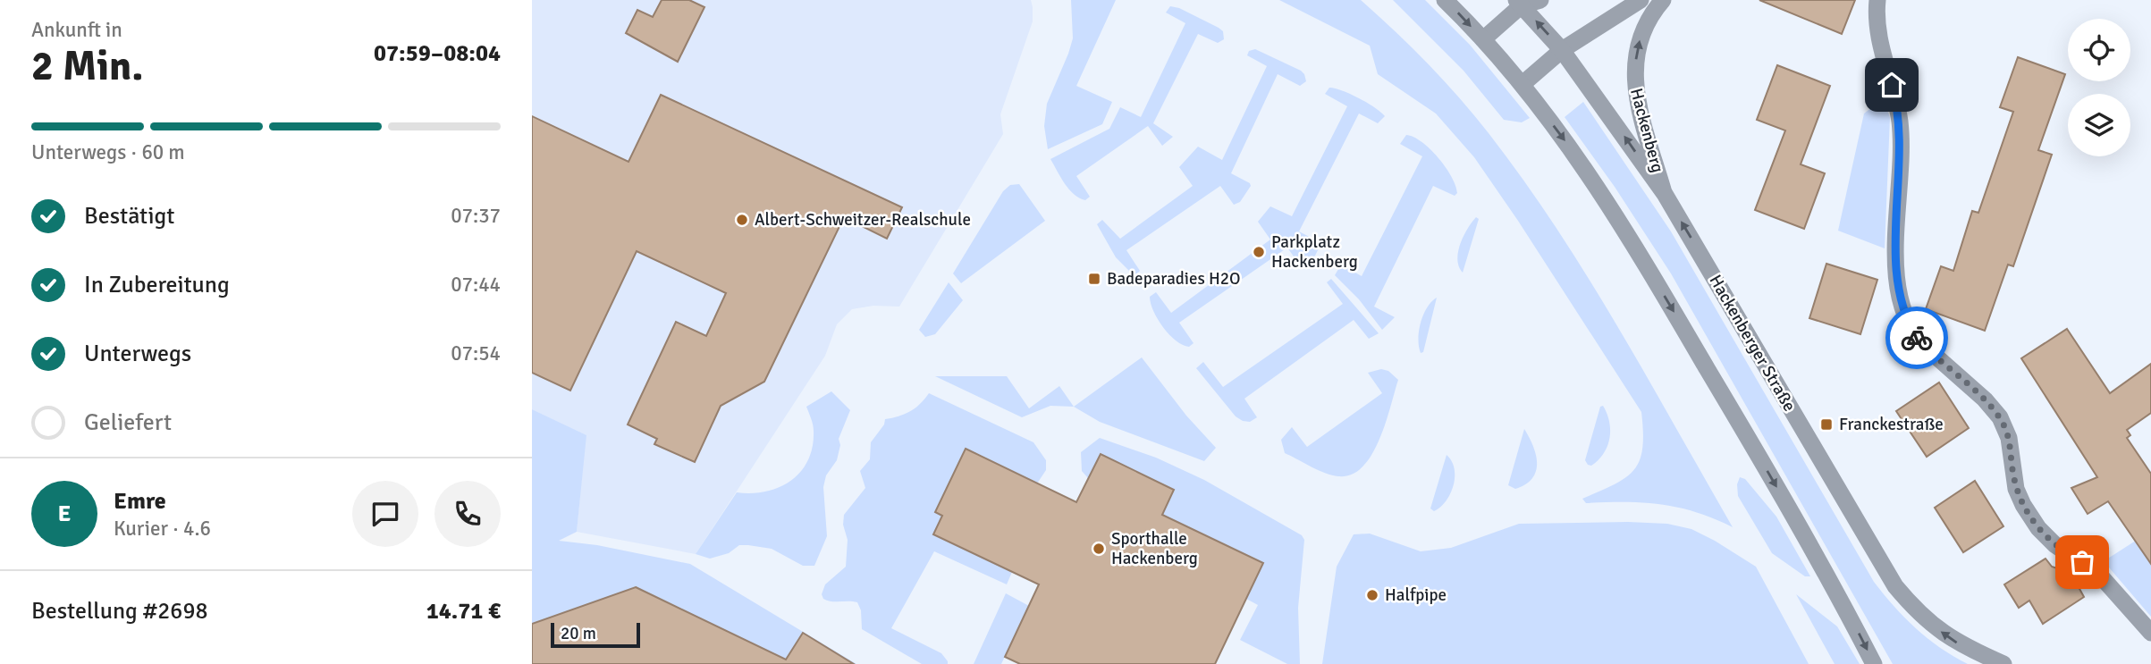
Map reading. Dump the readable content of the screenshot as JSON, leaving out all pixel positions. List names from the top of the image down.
{
  "streets": {
    "street": ["Hackenberg", "Hackenberger Straße"]
  },
  "crossings": [
    ["Hackenberg", "Hackenberger Straße"]
  ],
  "one_way": ["Hackenberg"],
  "places": {
    "other": [
      "Albert-Schweitzer-Realschule",
      "Parkplatz Hackenberg",
      "Sporthalle Hackenberg",
      "Halfpipe"
    ],
    "transit": ["Badeparadies H2O", "Franckestraße"]
  },
  "scale_bar": "20 m",
  "page": {
    "heading": ["2 Min.", "Ankunft in", "07:59–08:04"],
    "panel": [
      "Emre",
      "Kurier · 4.6",
      "Bestellung #2698",
      "14.71 €"
    ],
    "bar": "Unterwegs · 60 m",
    "list": [
      ["Bestätigt", "07:37"],
      ["In Zubereitung", "07:44"],
      ["Unterwegs", "07:54"],
      "Geliefert"
    ],
    "round": "E",
    "scale": "20 m"
  }
}
